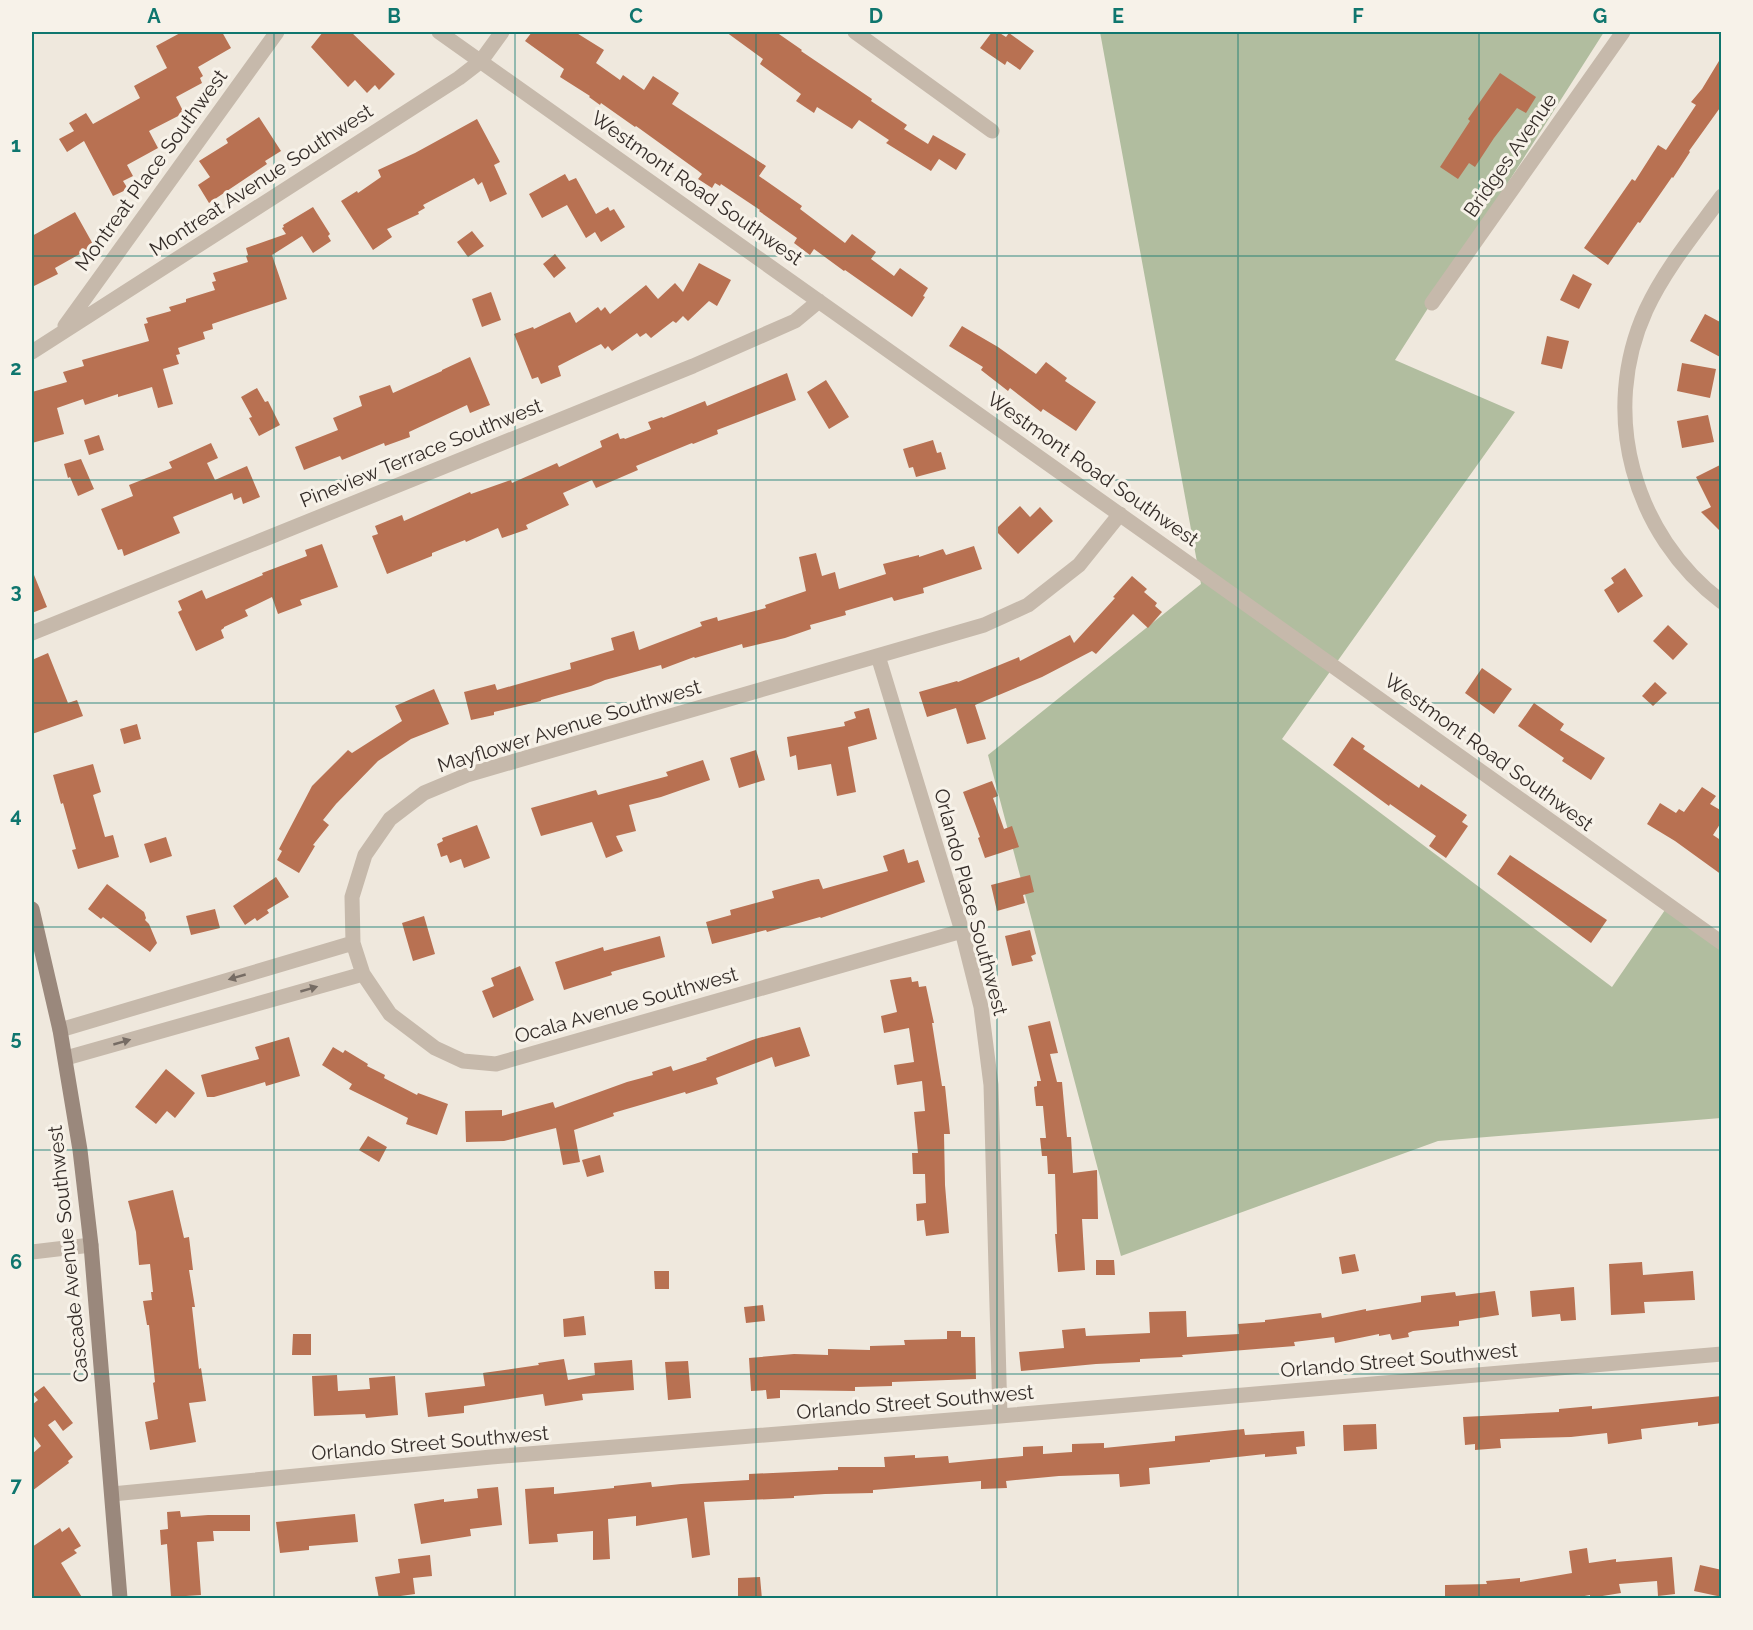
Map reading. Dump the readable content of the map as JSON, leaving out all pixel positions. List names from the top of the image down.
{
  "streets": {
    "main road": ["Cascade Avenue Southwest"],
    "street": [
      "Bridges Avenue",
      "Montreat Place Southwest",
      "Montreat Avenue Southwest",
      "Westmont Road Southwest",
      "Pineview Terrace Southwest",
      "Mayflower Avenue Southwest",
      "Orlando Place Southwest",
      "Ocala Avenue Southwest",
      "Orlando Street Southwest"
    ]
  },
  "crossings": [
    ["Montreat Place Southwest", "Montreat Avenue Southwest"],
    ["Montreat Avenue Southwest", "Westmont Road Southwest"],
    ["Westmont Road Southwest", "Pineview Terrace Southwest"],
    ["Westmont Road Southwest", "Mayflower Avenue Southwest"],
    ["Mayflower Avenue Southwest", "Orlando Place Southwest"],
    ["Mayflower Avenue Southwest", "Ocala Avenue Southwest"],
    ["Orlando Place Southwest", "Ocala Avenue Southwest"],
    ["Orlando Place Southwest", "Orlando Street Southwest"],
    ["Cascade Avenue Southwest", "Orlando Street Southwest"]
  ],
  "grid": {
    "columns": [
      "A",
      "B",
      "C",
      "D",
      "E",
      "F",
      "G"
    ],
    "rows": [
      "1",
      "2",
      "3",
      "4",
      "5",
      "6",
      "7"
    ]
  }
}
